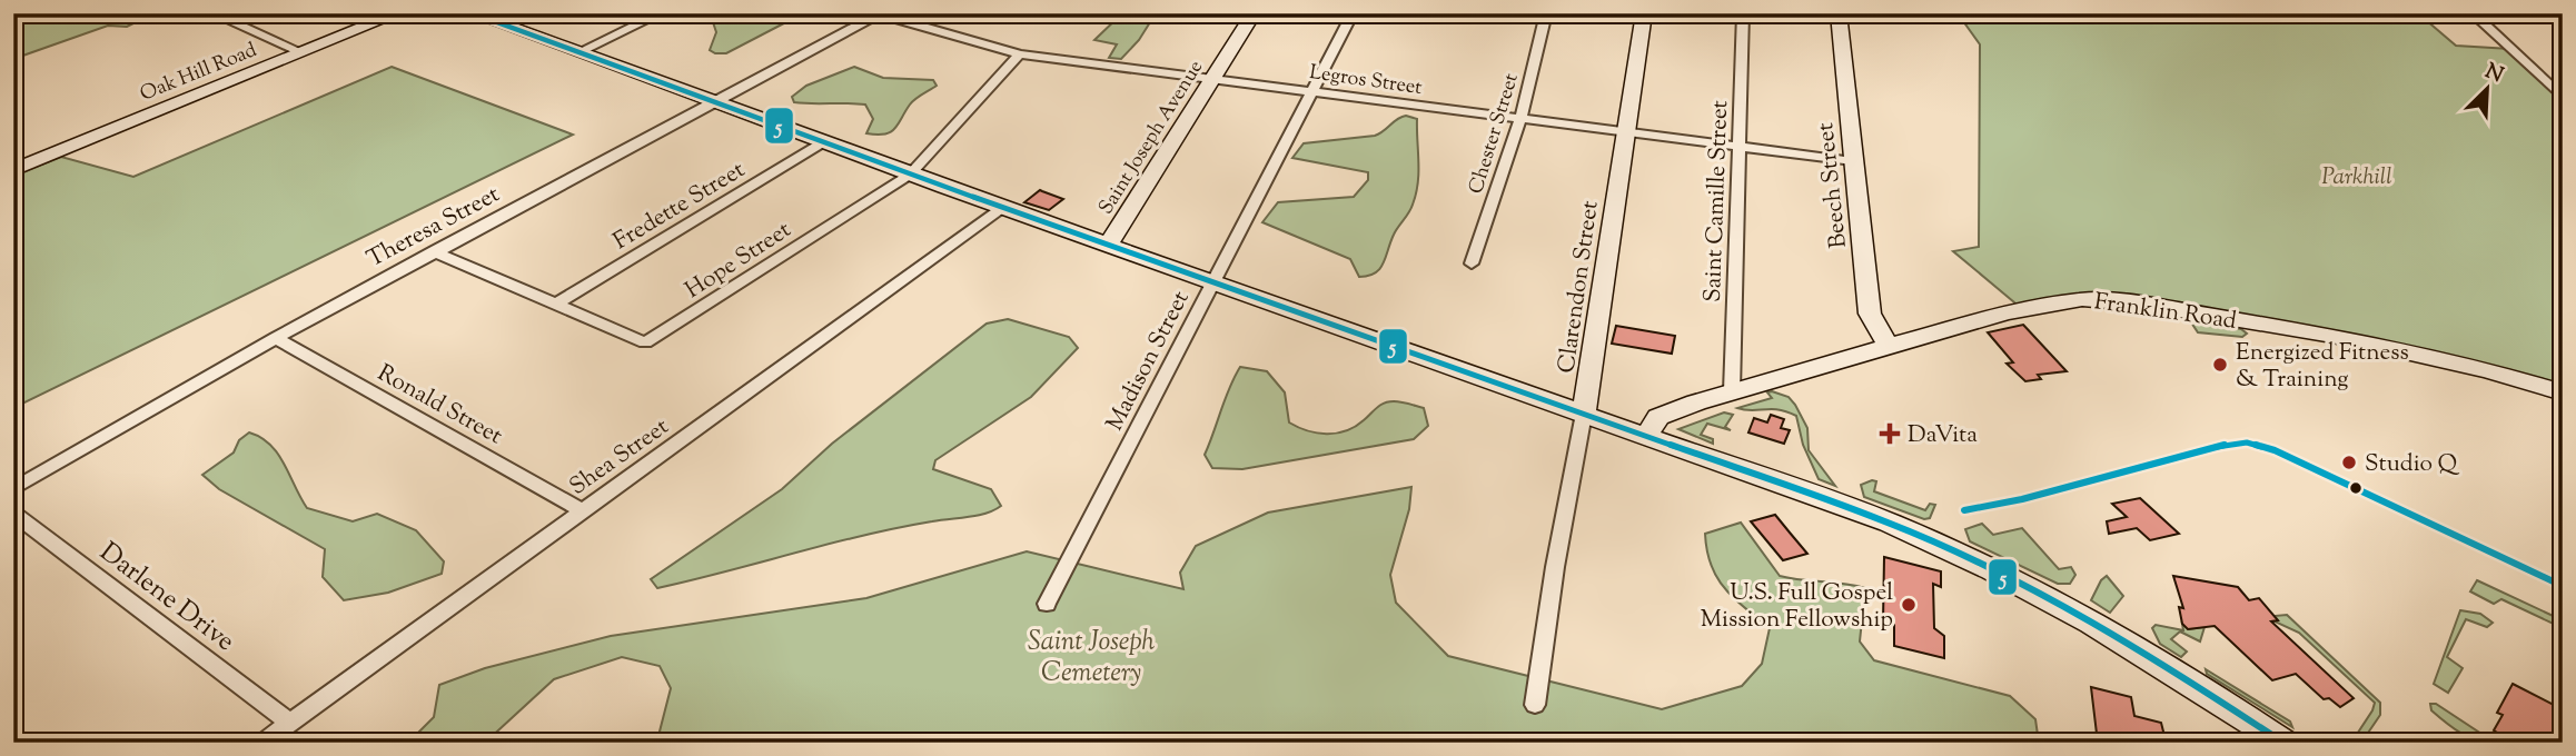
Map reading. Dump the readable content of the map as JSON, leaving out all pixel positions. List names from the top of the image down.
{
  "streets": {
    "main road": [
      "Oak Hill Road",
      "Saint Joseph Avenue",
      "Beech Street",
      "Clarendon Street",
      "Franklin Road"
    ],
    "street": [
      "Legros Street",
      "Chester Street",
      "Saint Camille Street",
      "Fredette Street",
      "Theresa Street",
      "Hope Street",
      "Madison Street",
      "Ronald Street",
      "Shea Street",
      "Darlene Drive"
    ]
  },
  "crossings": [
    ["Legros Street", "Chester Street"],
    ["Legros Street", "Saint Joseph Avenue"],
    ["Legros Street", "Beech Street"],
    ["Legros Street", "Saint Camille Street"],
    ["Legros Street", "Theresa Street"],
    ["Legros Street", "Hope Street"],
    ["Legros Street", "Clarendon Street"],
    ["Legros Street", "Madison Street"],
    ["Beech Street", "Franklin Road"],
    ["Saint Camille Street", "Franklin Road"],
    ["Fredette Street", "Hope Street"],
    ["Theresa Street", "Hope Street"],
    ["Theresa Street", "Ronald Street"],
    ["Ronald Street", "Shea Street"],
    ["Shea Street", "Darlene Drive"]
  ],
  "parks": ["Parkhill", "Saint Joseph Cemetery"],
  "places": {
    "other": ["Energized Fitness & Training", "Studio Q", "U.S. Full Gospel Mission Fellowship"],
    "health": ["DaVita"]
  },
  "lines": ["transit line 5"],
  "north": "top right"
}
